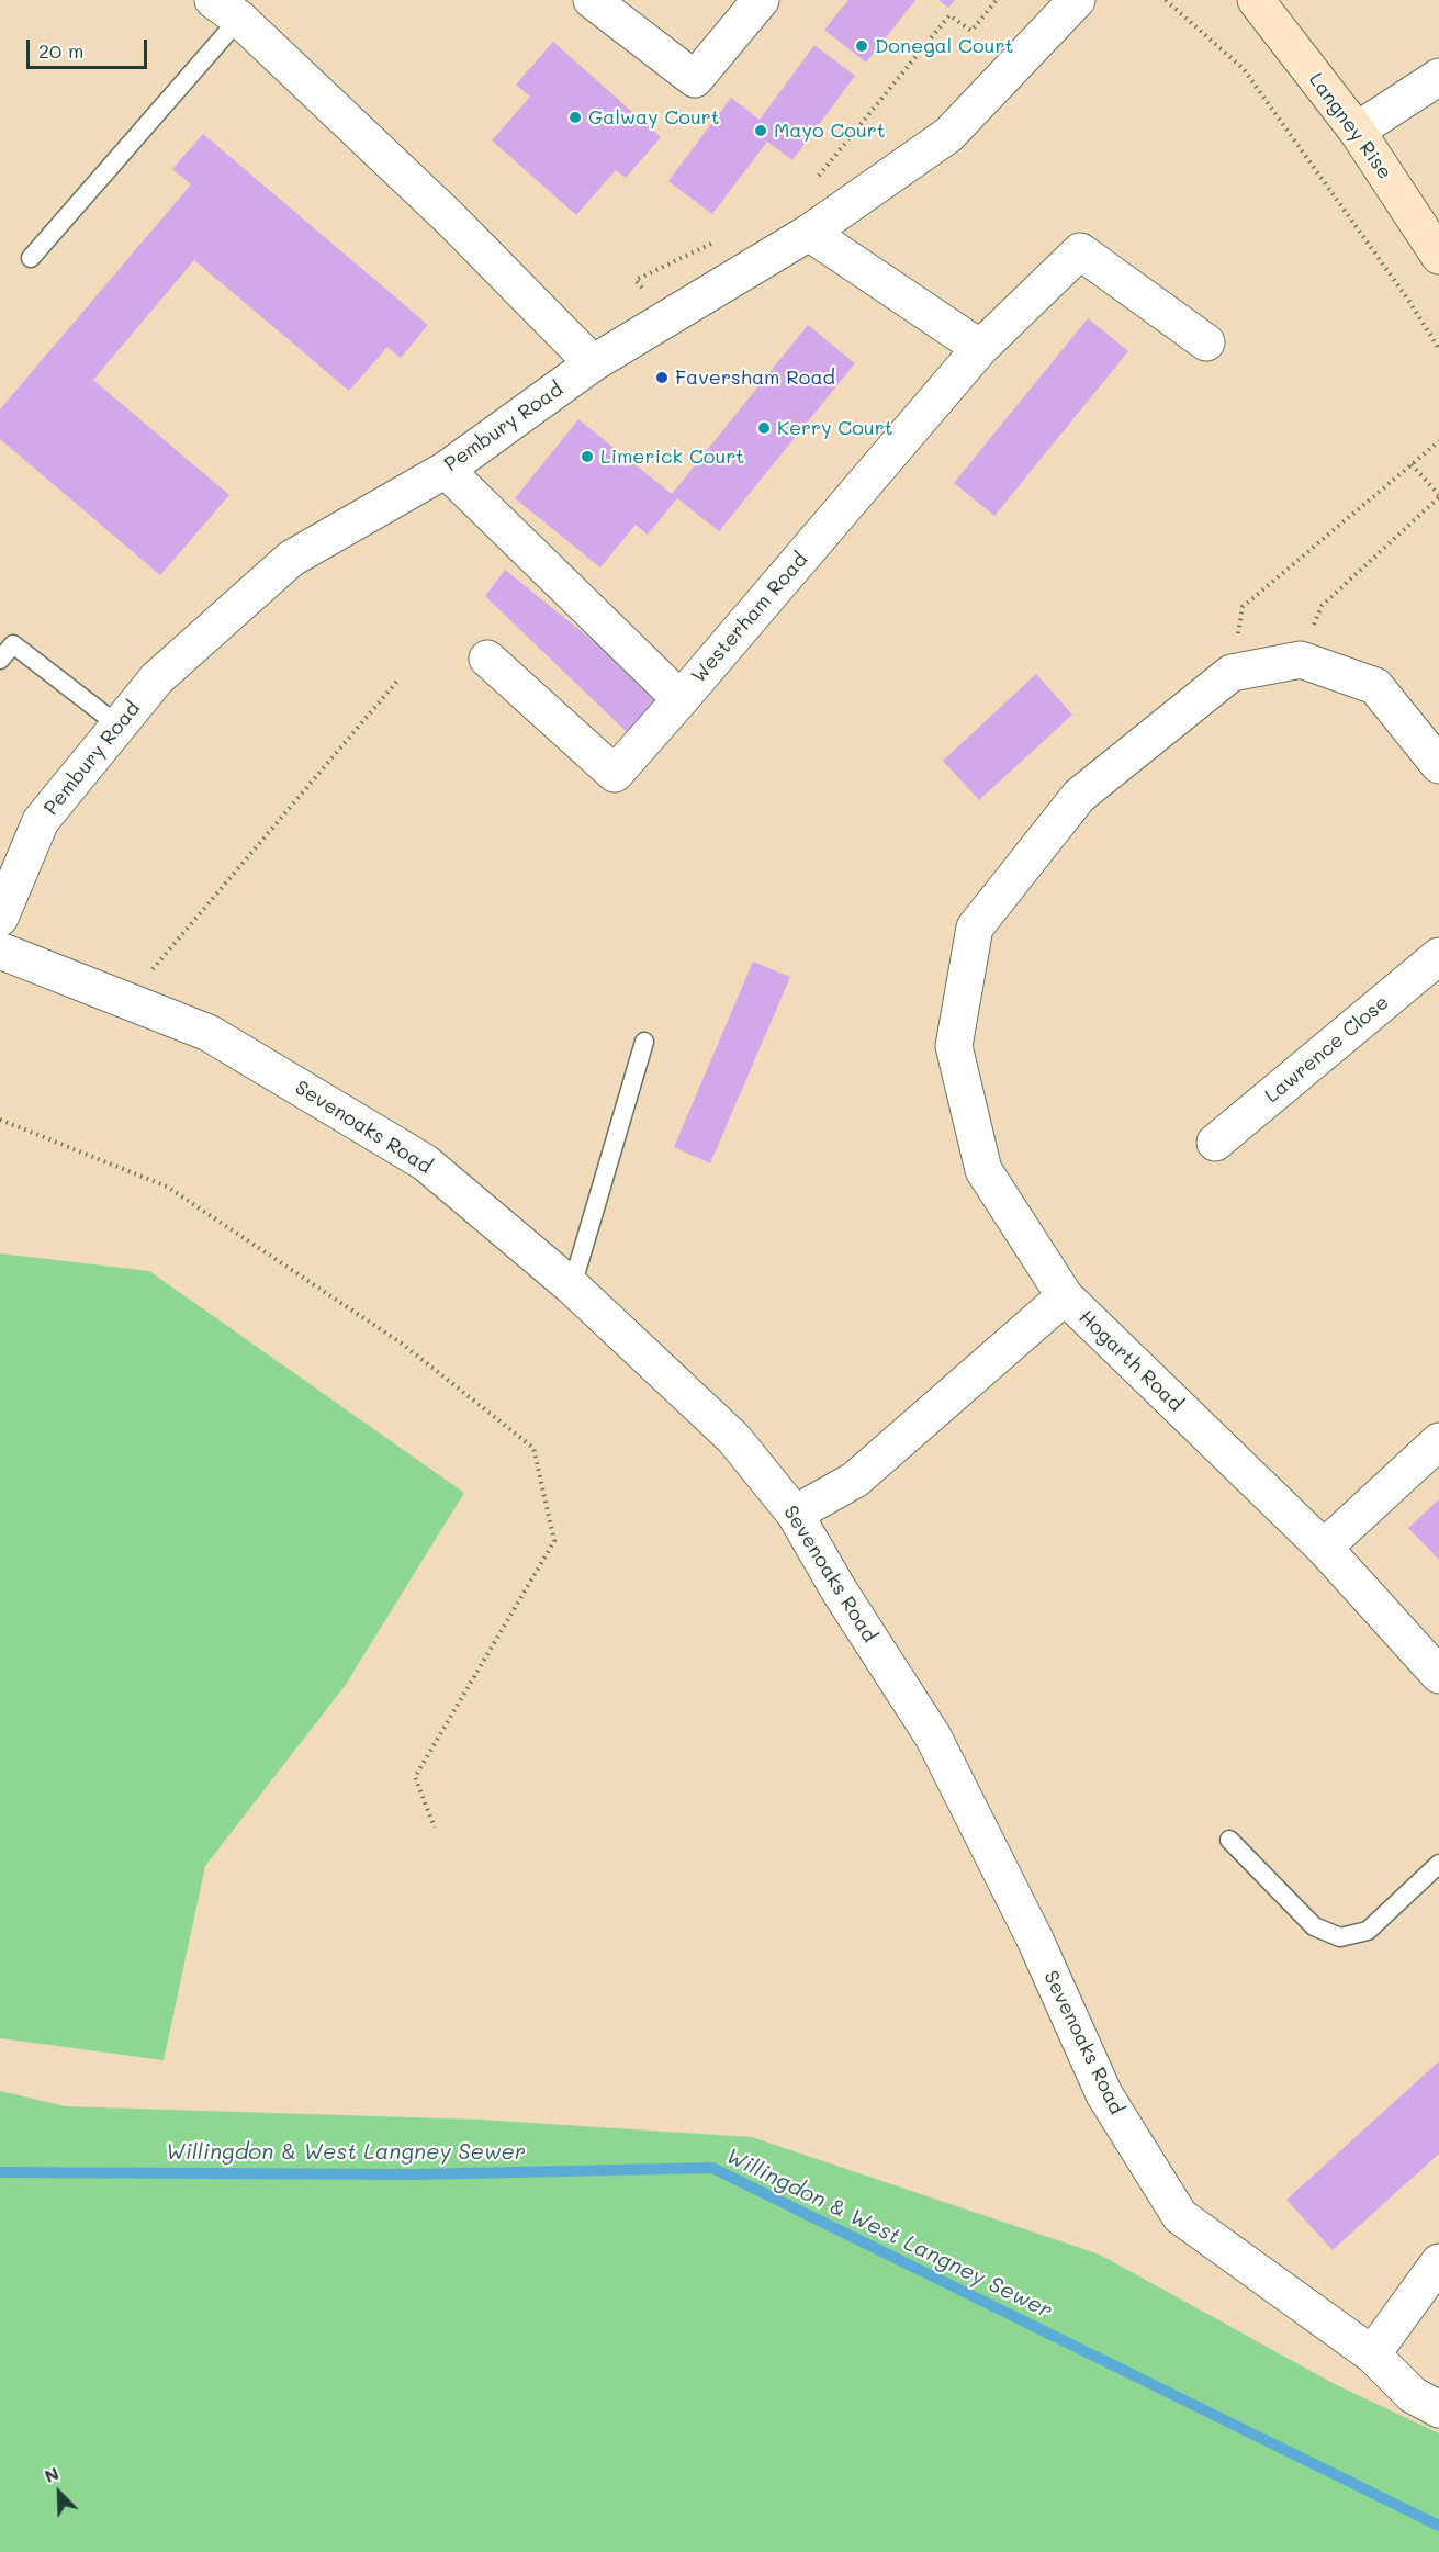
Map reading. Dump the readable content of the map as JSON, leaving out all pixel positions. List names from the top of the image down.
{
  "streets": {
    "main road": ["Langney Rise"],
    "street": [
      "Pembury Road",
      "Westerham Road",
      "Lawrence Close",
      "Sevenoaks Road",
      "Hogarth Road"
    ]
  },
  "crossings": [
    ["Pembury Road", "Westerham Road"],
    ["Sevenoaks Road", "Hogarth Road"]
  ],
  "water": ["Willingdon & West Langney Sewer"],
  "places": [
    "Donegal Court",
    "Galway Court",
    "Mayo Court",
    "Faversham Road",
    "Kerry Court",
    "Limerick Court"
  ],
  "scale_bar": "20 m",
  "north": "top left"
}
